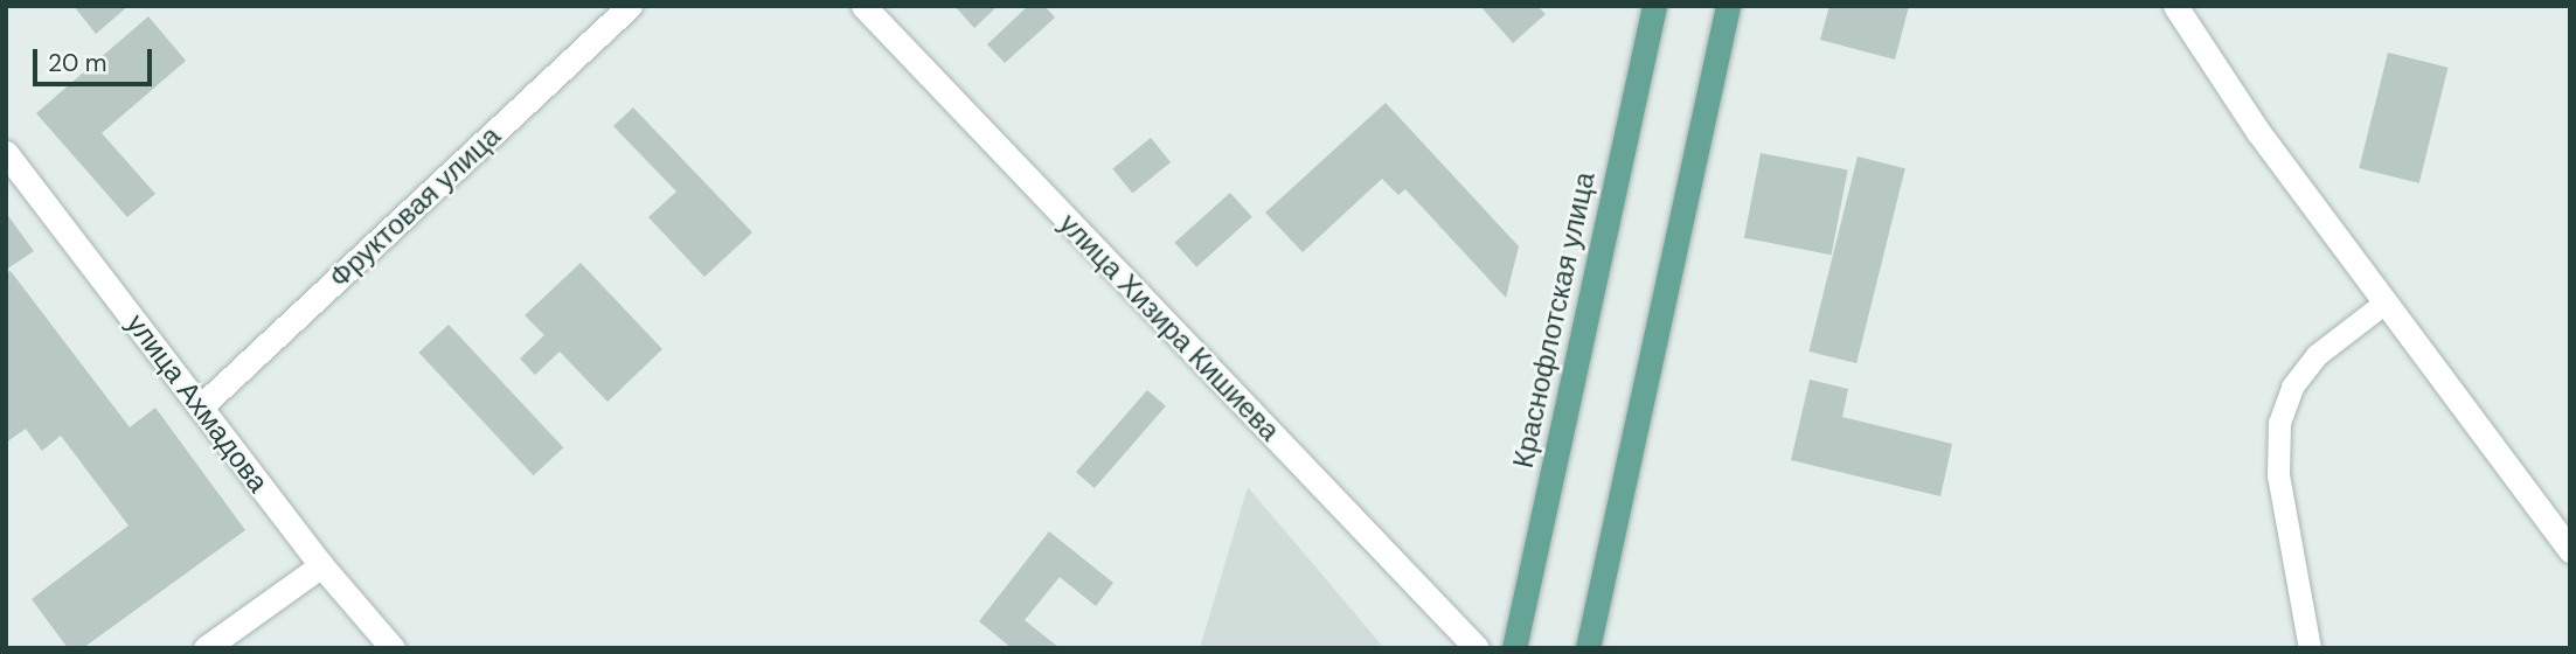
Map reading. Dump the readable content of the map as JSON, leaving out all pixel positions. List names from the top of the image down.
{
  "streets": {
    "main road": ["Краснофлотская улица"],
    "street": ["Фруктовая улица", "улица Хизира Кишиева", "улица Ахмадова"]
  },
  "crossings": [
    ["Фруктовая улица", "улица Ахмадова"]
  ],
  "scale_bar": "20 m"
}
